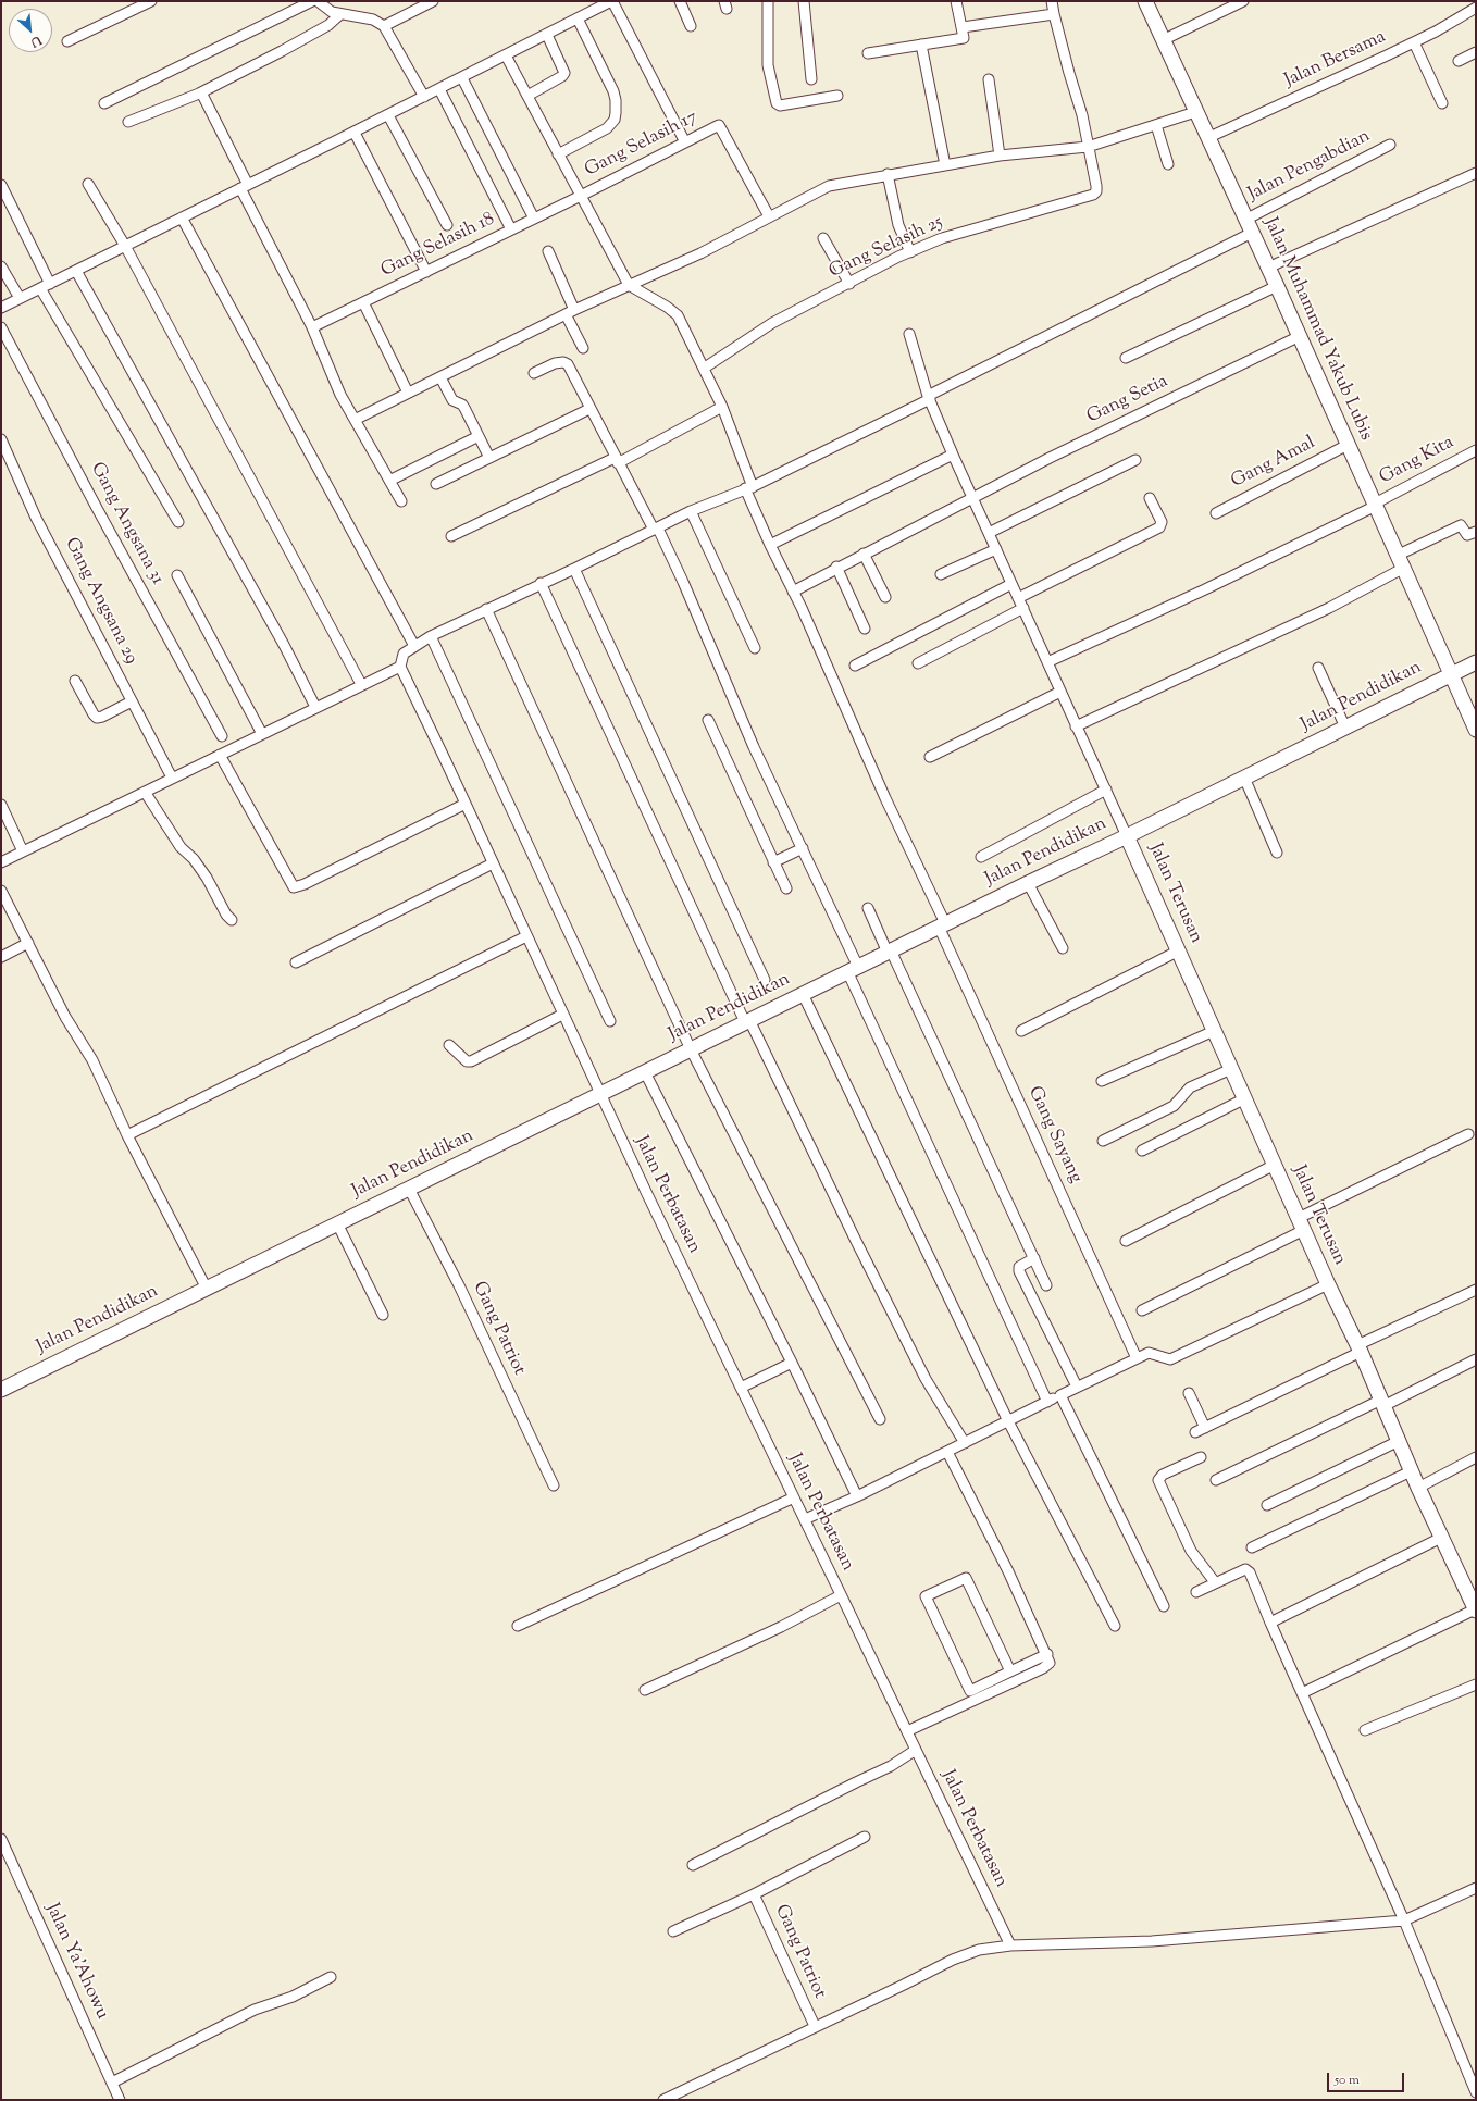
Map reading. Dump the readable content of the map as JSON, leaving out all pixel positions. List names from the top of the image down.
{
  "streets": {
    "main road": ["Jalan Muhammad Yakub Lubis", "Jalan Pendidikan", "Jalan Terusan"],
    "street": [
      "Jalan Bersama",
      "Gang Selasih 17",
      "Jalan Pengabdian",
      "Gang Selasih 18",
      "Gang Selasih 25",
      "Gang Setia",
      "Gang Kita",
      "Gang Amal",
      "Gang Angsana 31",
      "Gang Angsana 29",
      "Gang Sayang",
      "Jalan Perbatasan",
      "Gang Patriot",
      "Jalan Ya'Ahowu"
    ]
  },
  "crossings": [
    ["Jalan Bersama", "Jalan Muhammad Yakub Lubis"],
    ["Gang Selasih 17", "Gang Selasih 18"],
    ["Jalan Pengabdian", "Jalan Muhammad Yakub Lubis"],
    ["Gang Selasih 25", "Gang Sayang"],
    ["Jalan Muhammad Yakub Lubis", "Gang Setia"],
    ["Jalan Muhammad Yakub Lubis", "Gang Kita"],
    ["Jalan Muhammad Yakub Lubis", "Gang Amal"],
    ["Jalan Muhammad Yakub Lubis", "Jalan Pendidikan"],
    ["Gang Setia", "Gang Sayang"],
    ["Jalan Pendidikan", "Jalan Terusan"],
    ["Jalan Pendidikan", "Gang Sayang"],
    ["Jalan Pendidikan", "Jalan Perbatasan"],
    ["Jalan Pendidikan", "Gang Patriot"]
  ],
  "scale_bar": "50 m",
  "north": "bottom right"
}
